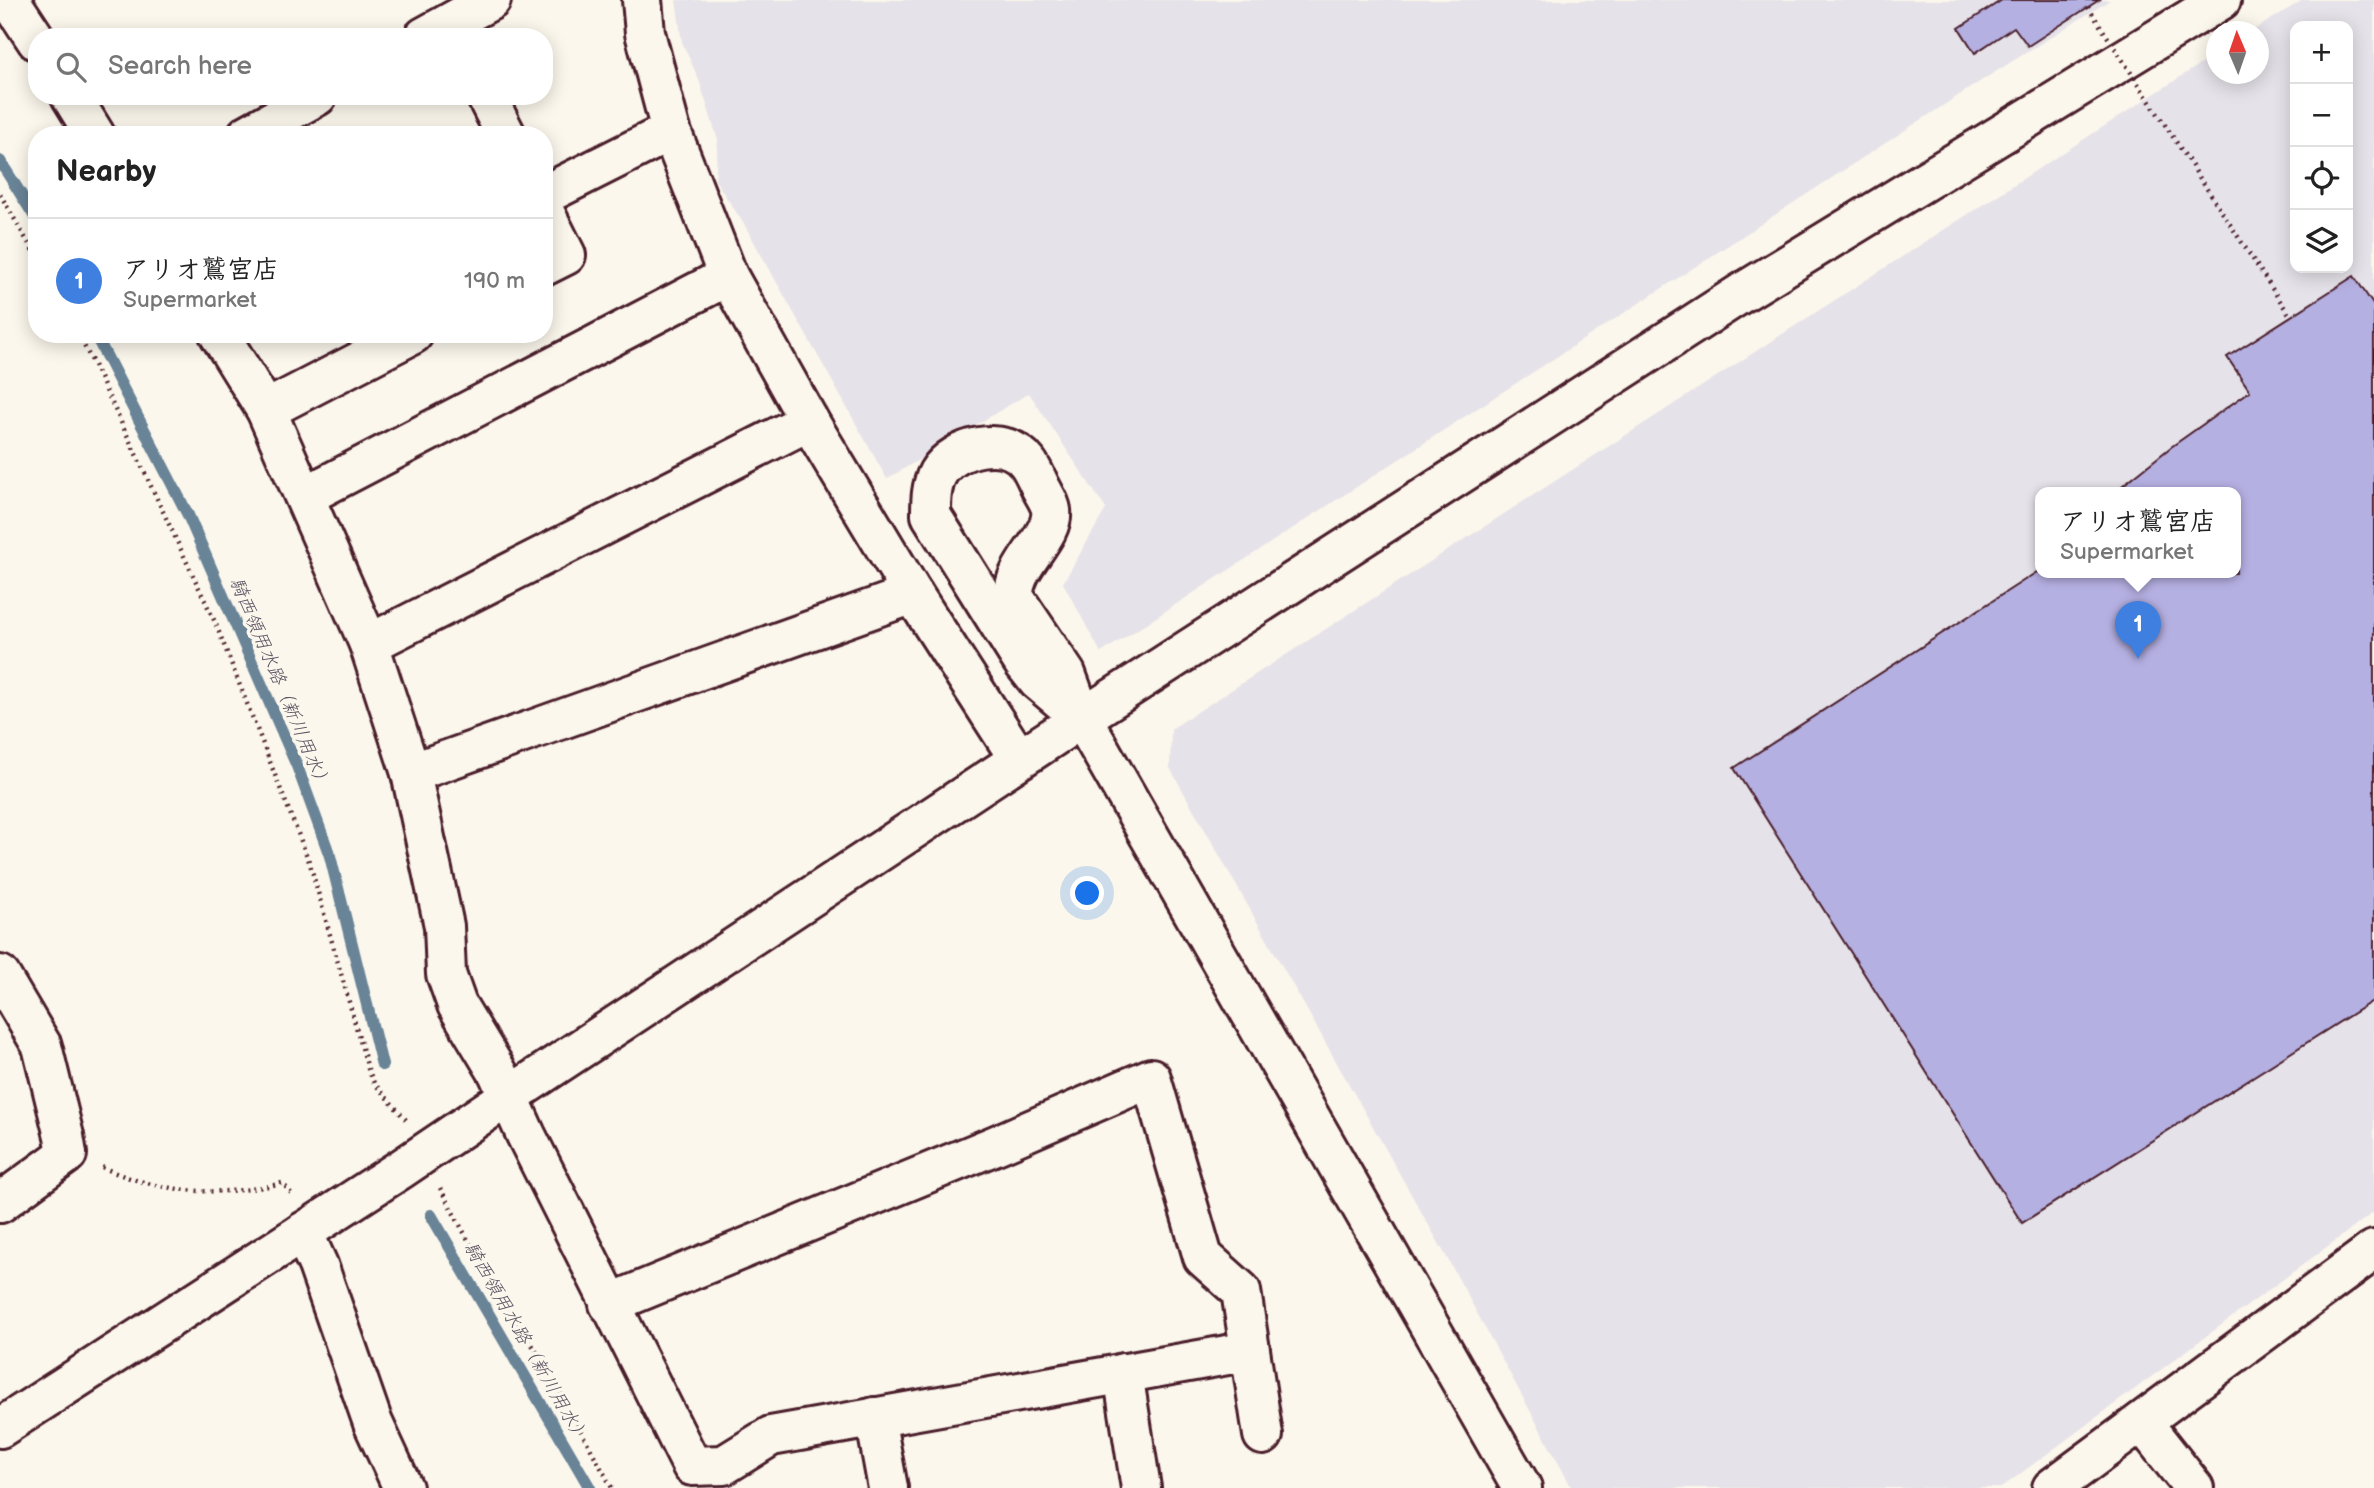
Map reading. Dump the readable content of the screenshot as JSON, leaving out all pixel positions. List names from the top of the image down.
{
  "water": ["騎西領用水路（新川用水）"],
  "north": "top",
  "page": {
    "map_buttons": ["+", "−"],
    "search": "Search here",
    "heading": "Nearby",
    "list": [
      {
        "mark": "1",
        "name": "アリオ鷲宮店",
        "note": "Supermarket",
        "value": "190 m"
      }
    ],
    "popup": ["アリオ鷲宮店", "Supermarket"],
    "pins": "1"
  }
}
